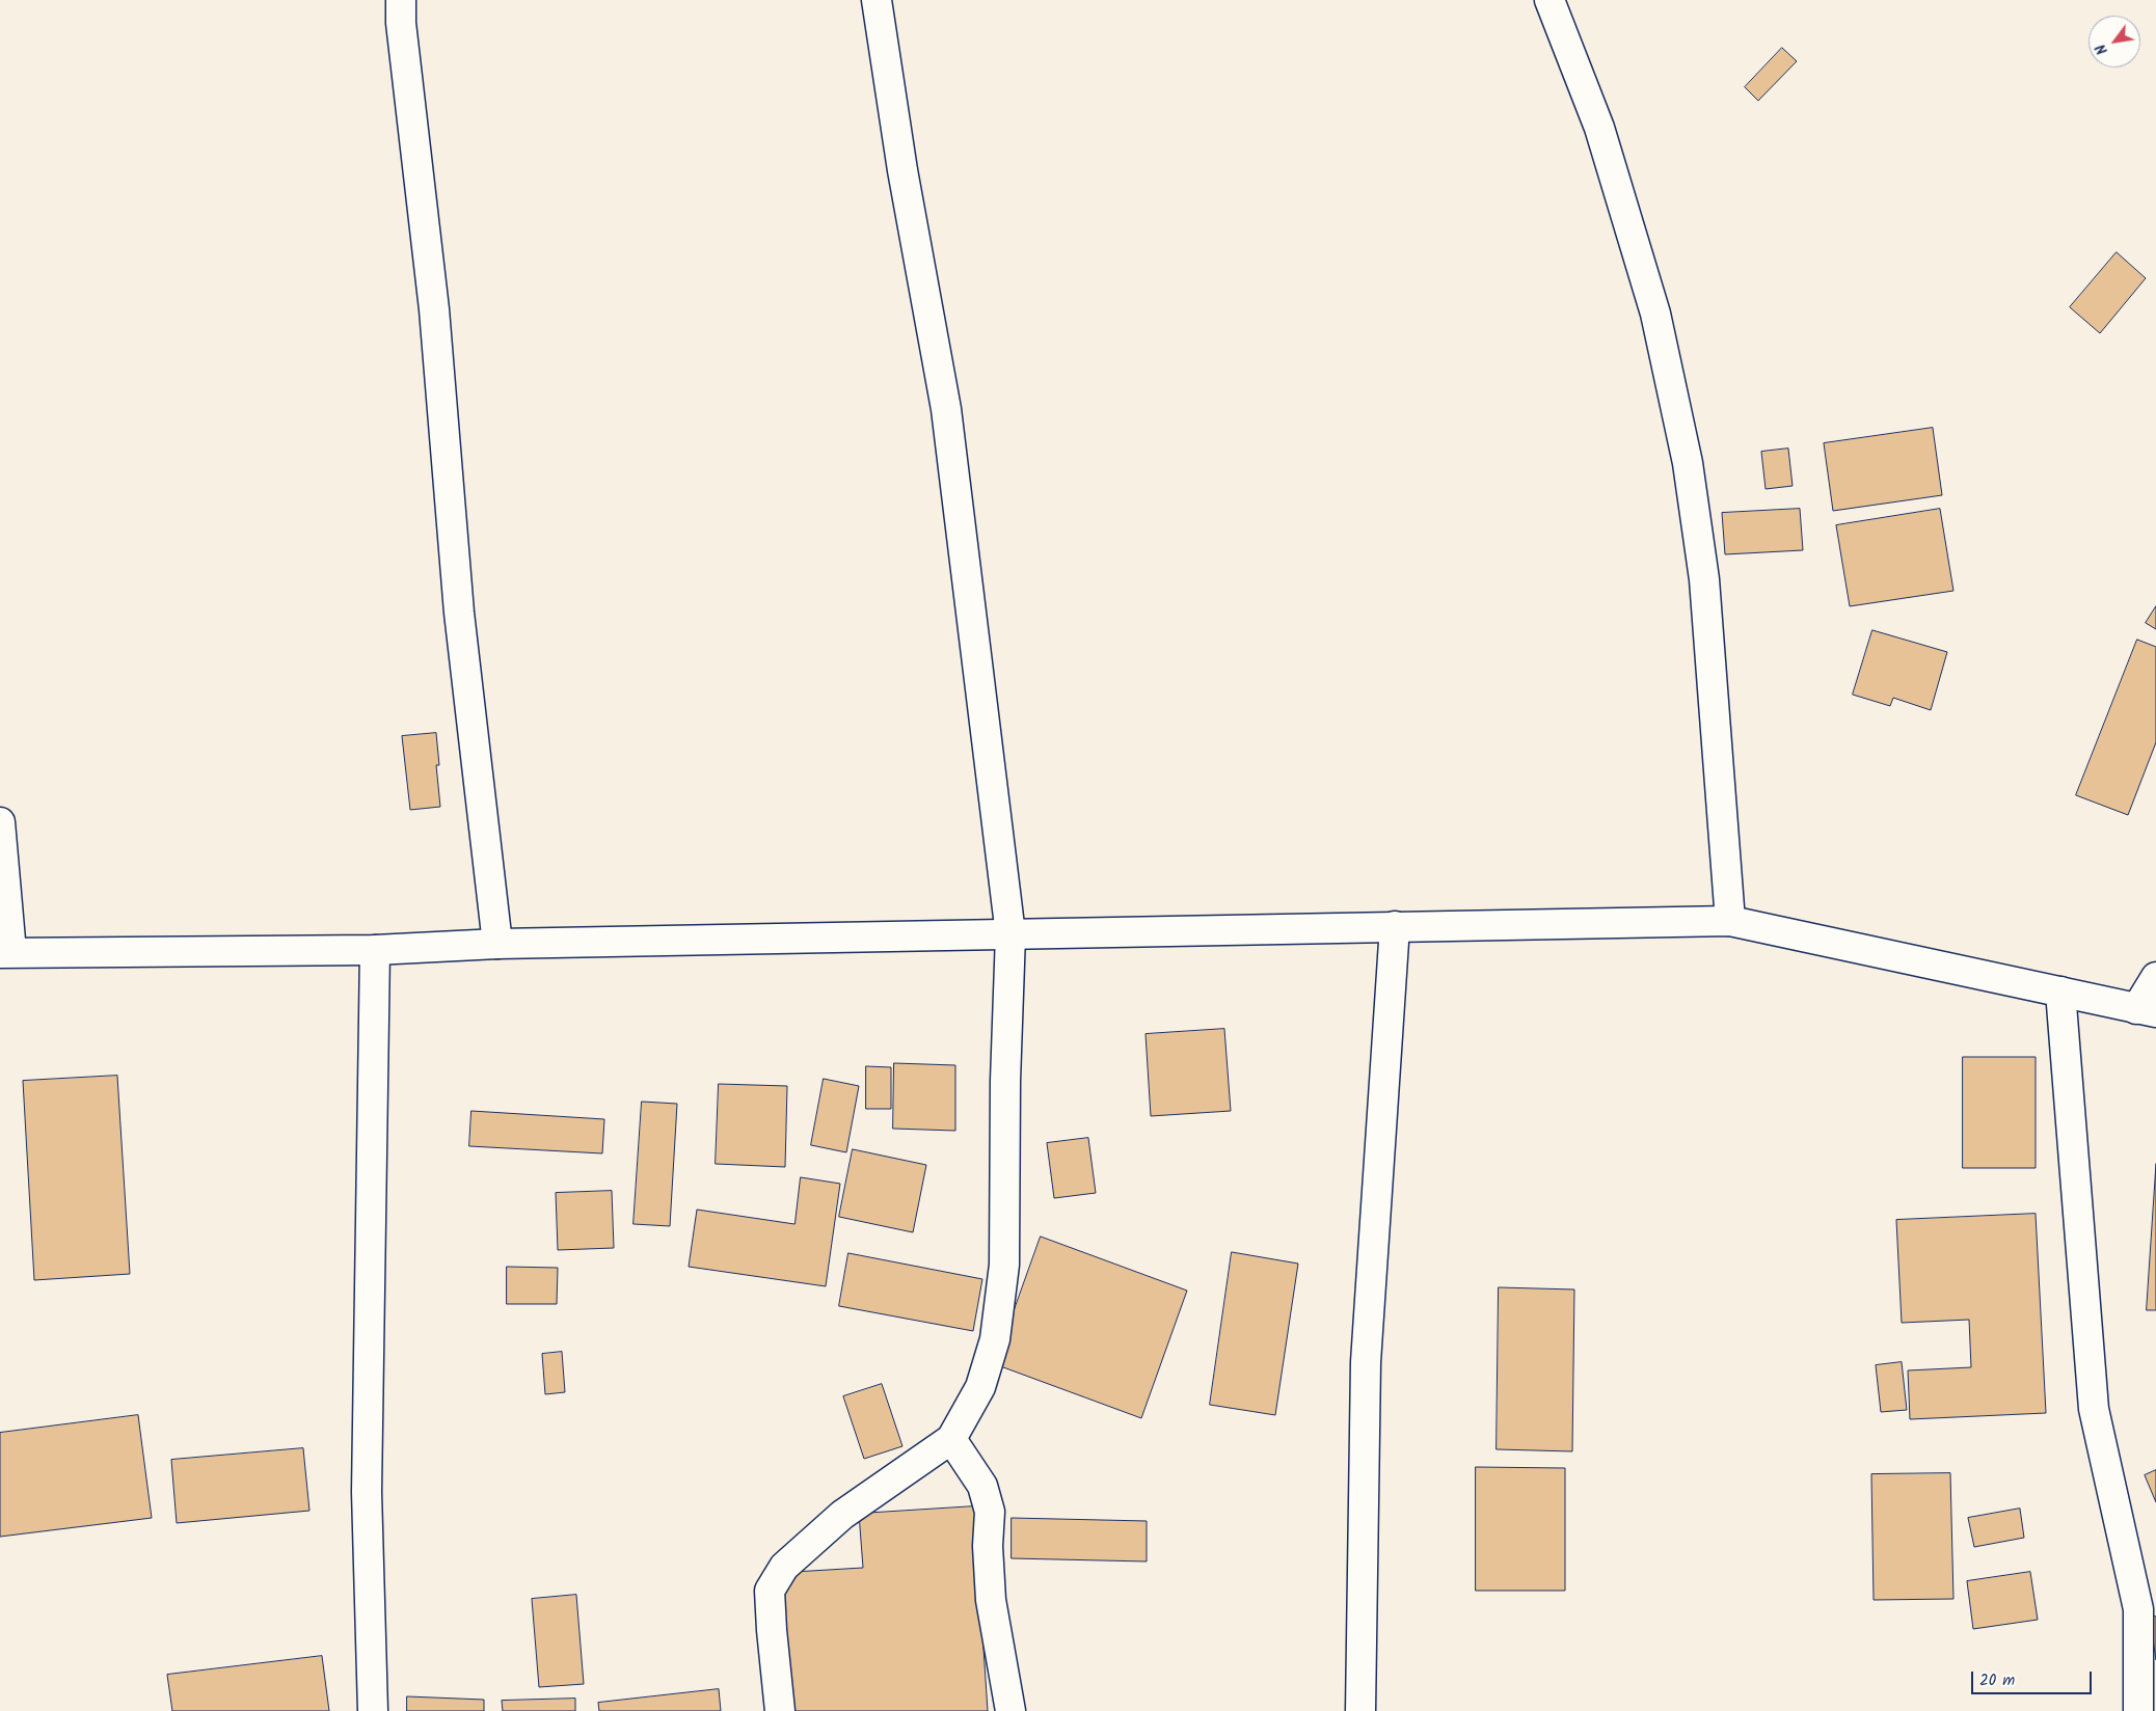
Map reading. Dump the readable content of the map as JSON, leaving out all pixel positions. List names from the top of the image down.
{
  "scale_bar": "20 m",
  "north": "bottom left"
}
